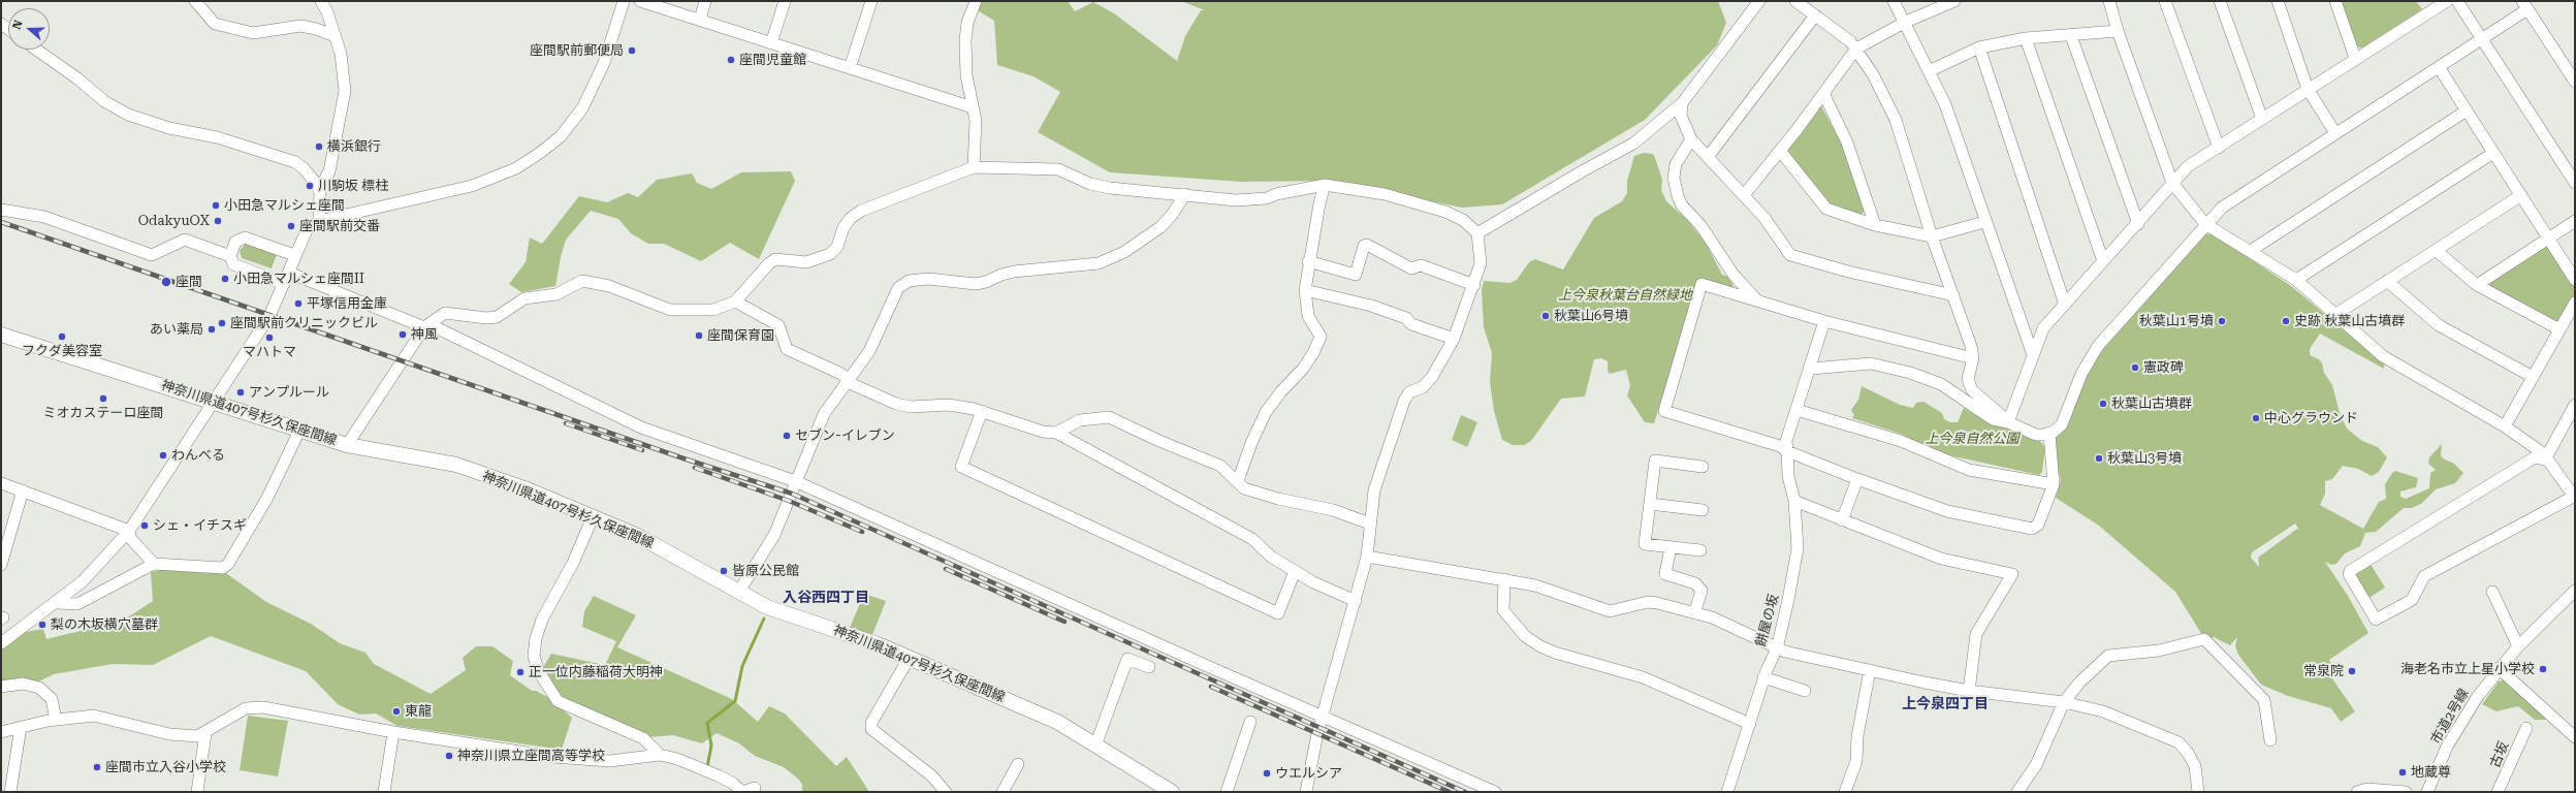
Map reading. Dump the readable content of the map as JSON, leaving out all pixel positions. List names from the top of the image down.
{
  "streets": {
    "main road": ["神奈川県道407号杉久保座間線"],
    "street": ["餅屋の坂", "市道2号線", "古坂"]
  },
  "districts": ["入谷西四丁目", "上今泉四丁目"],
  "parks": ["上今泉秋葉台自然緑地", "上今泉自然公園"],
  "places": [
    "座間駅前郵便局",
    "座間児童館",
    "横浜銀行",
    "川駒坂 標柱",
    "小田急マルシェ座間",
    "OdakyuOX",
    "座間駅前交番",
    "小田急マルシェ座間II",
    "座間",
    "平塚信用金庫",
    "秋葉山6号墳",
    "秋葉山1号墳",
    "史跡 秋葉山古墳群",
    "座間駅前クリニックビル",
    "あい薬局",
    "神風",
    "座間保育園",
    "フクダ美容室",
    "マハトマ",
    "憲政碑",
    "アンプルール",
    "ミオカステーロ座間",
    "秋葉山古墳群",
    "中心グラウンド",
    "セブン-イレブン",
    "わんべる",
    "秋葉山3号墳",
    "シェ・イチスギ",
    "皆原公民館",
    "梨の木坂横穴墓群",
    "海老名市立上星小学校",
    "常泉院",
    "正一位内藤稲荷大明神",
    "東龍",
    "神奈川県立座間高等学校",
    "座間市立入谷小学校",
    "地蔵尊",
    "ウエルシア"
  ],
  "north": "left"
}
